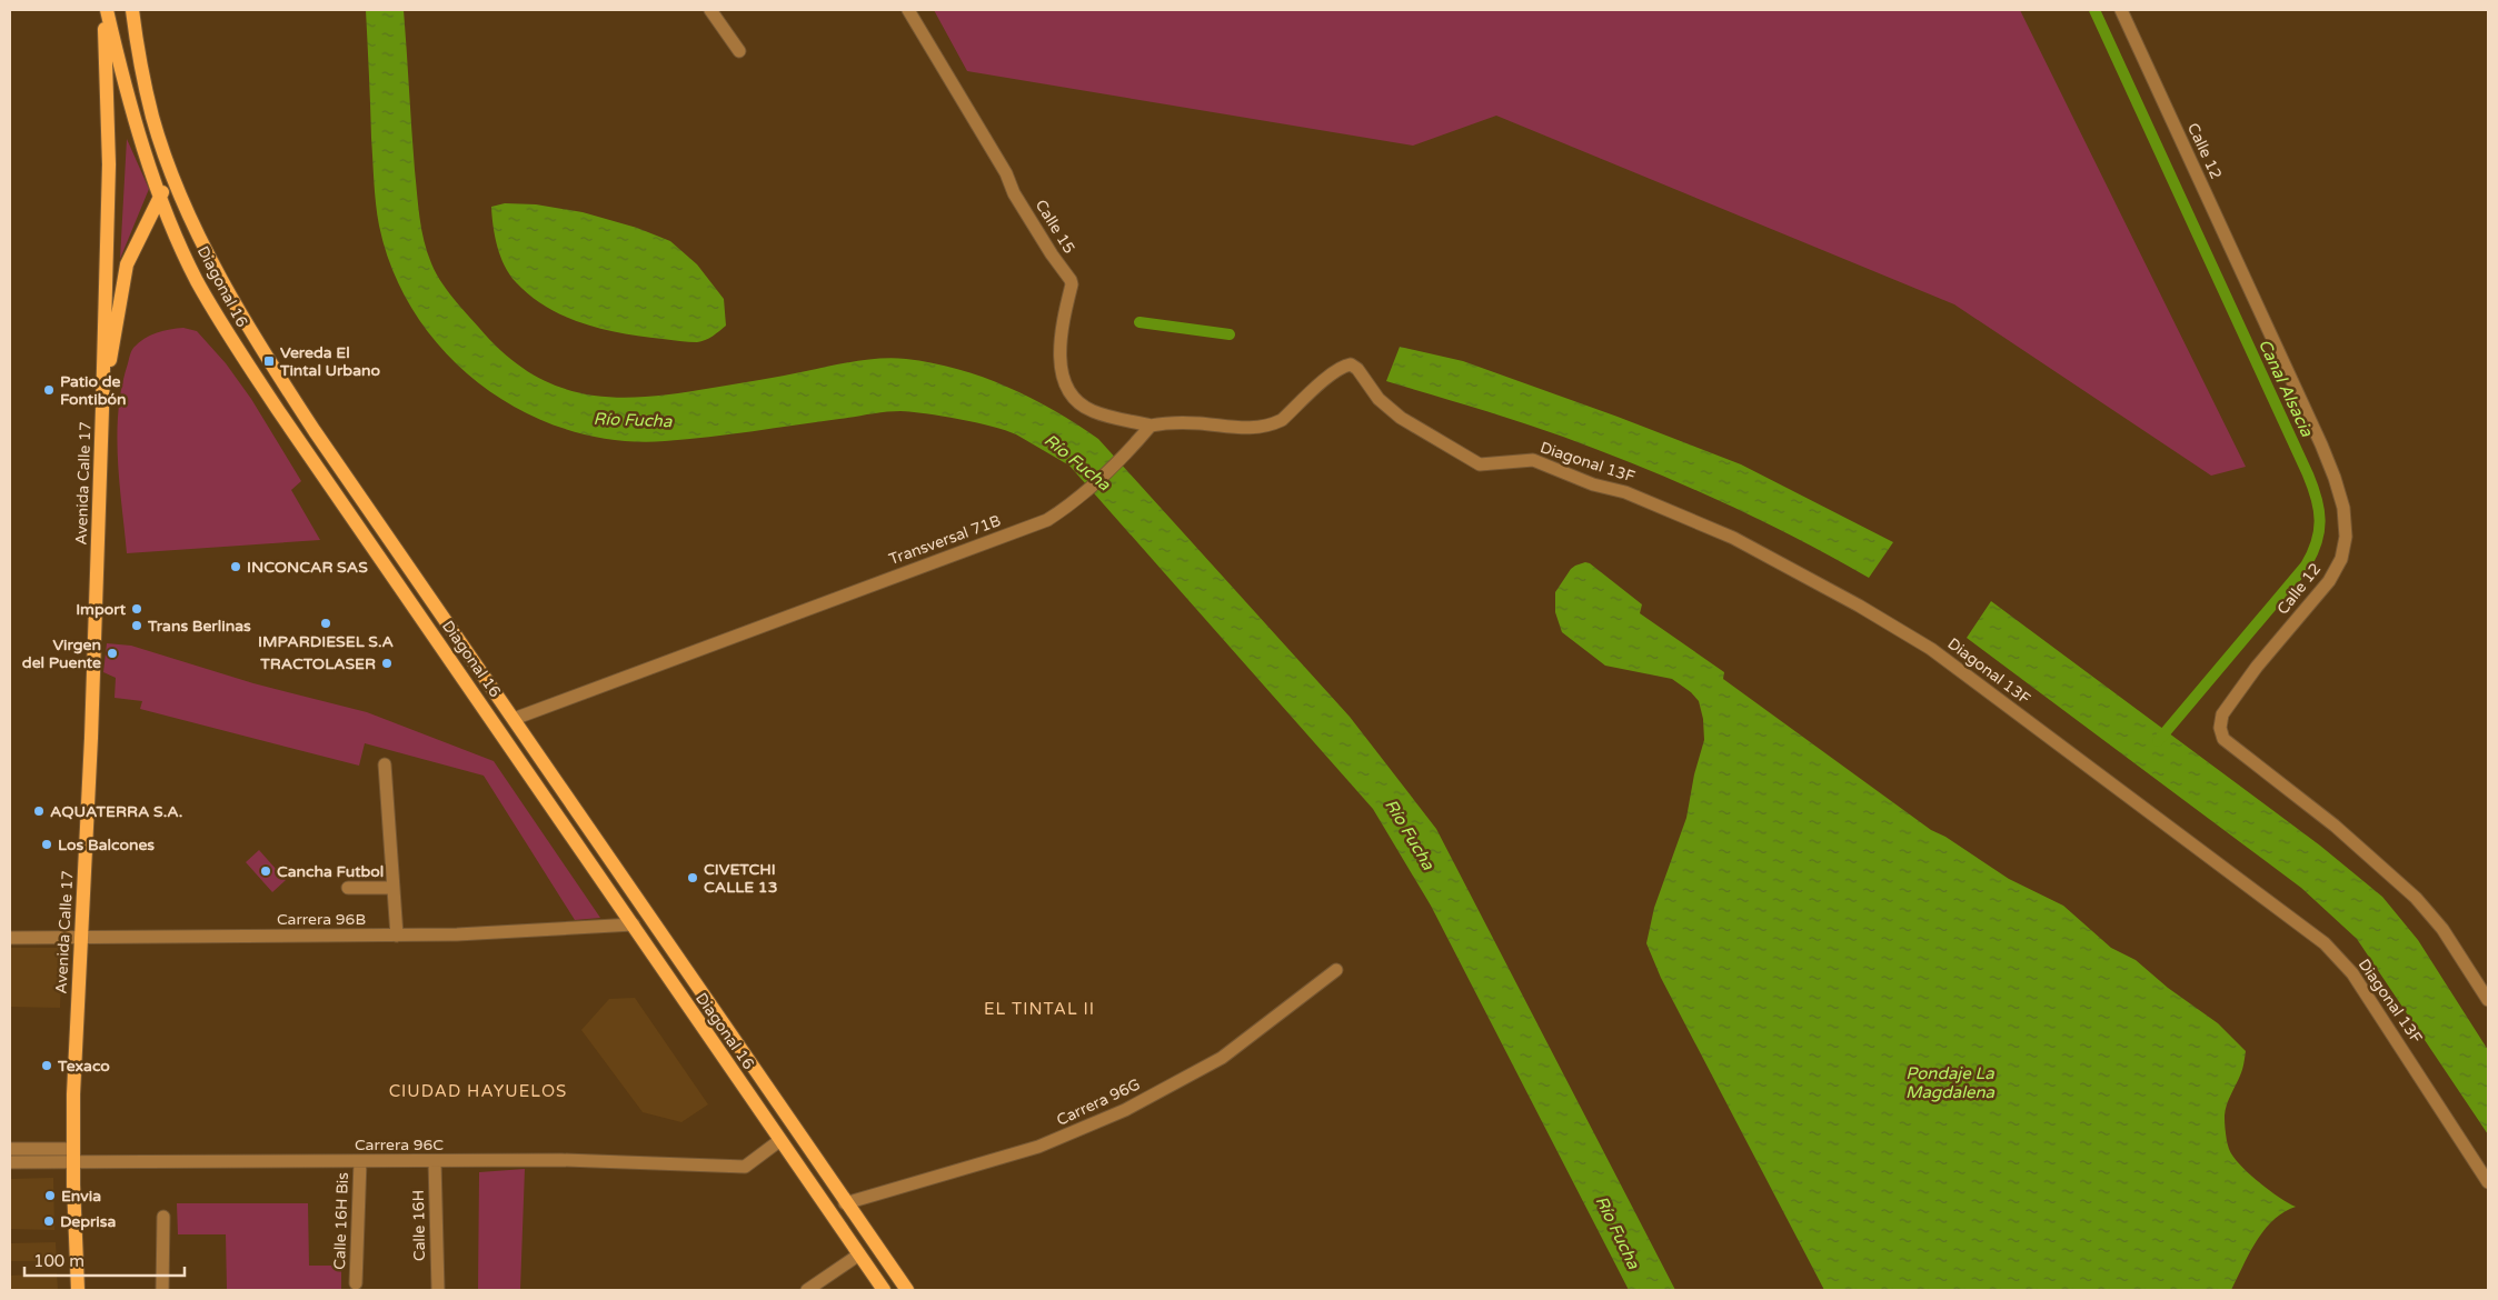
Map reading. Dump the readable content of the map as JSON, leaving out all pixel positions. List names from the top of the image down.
{
  "streets": {
    "main road": ["Diagonal 16", "Avenida Calle 17"],
    "street": [
      "Calle 12",
      "Calle 15",
      "Diagonal 13F",
      "Transversal 71B",
      "Carrera 96B",
      "Carrera 96G",
      "Carrera 96C",
      "Calle 16H Bis",
      "Calle 16H"
    ]
  },
  "crossings": [
    ["Calle 15", "Diagonal 13F"],
    ["Calle 15", "Transversal 71B"],
    ["Diagonal 16", "Avenida Calle 17"],
    ["Diagonal 16", "Transversal 71B"],
    ["Diagonal 16", "Carrera 96B"],
    ["Diagonal 16", "Carrera 96G"],
    ["Diagonal 16", "Carrera 96C"],
    ["Diagonal 13F", "Transversal 71B"],
    ["Avenida Calle 17", "Carrera 96B"],
    ["Avenida Calle 17", "Carrera 96C"],
    ["Carrera 96C", "Calle 16H Bis"],
    ["Carrera 96C", "Calle 16H"]
  ],
  "districts": ["EL TINTAL II", "CIUDAD HAYUELOS"],
  "water": ["Canal Alsacia", "Río Fucha", "Pondaje La Magdalena"],
  "places": {
    "transit": ["Vereda El Tintal Urbano"],
    "other": [
      "Patio de Fontibón",
      "INCONCAR SAS",
      "Import",
      "IMPARDIESEL S.A",
      "Trans Berlinas",
      "Virgen del Puente",
      "TRACTOLASER",
      "AQUATERRA S.A.",
      "Los Balcones",
      "Cancha Futbol",
      "CIVETCHI CALLE 13",
      "Texaco",
      "Envia",
      "Deprisa"
    ]
  },
  "scale_bar": "100 m"
}
